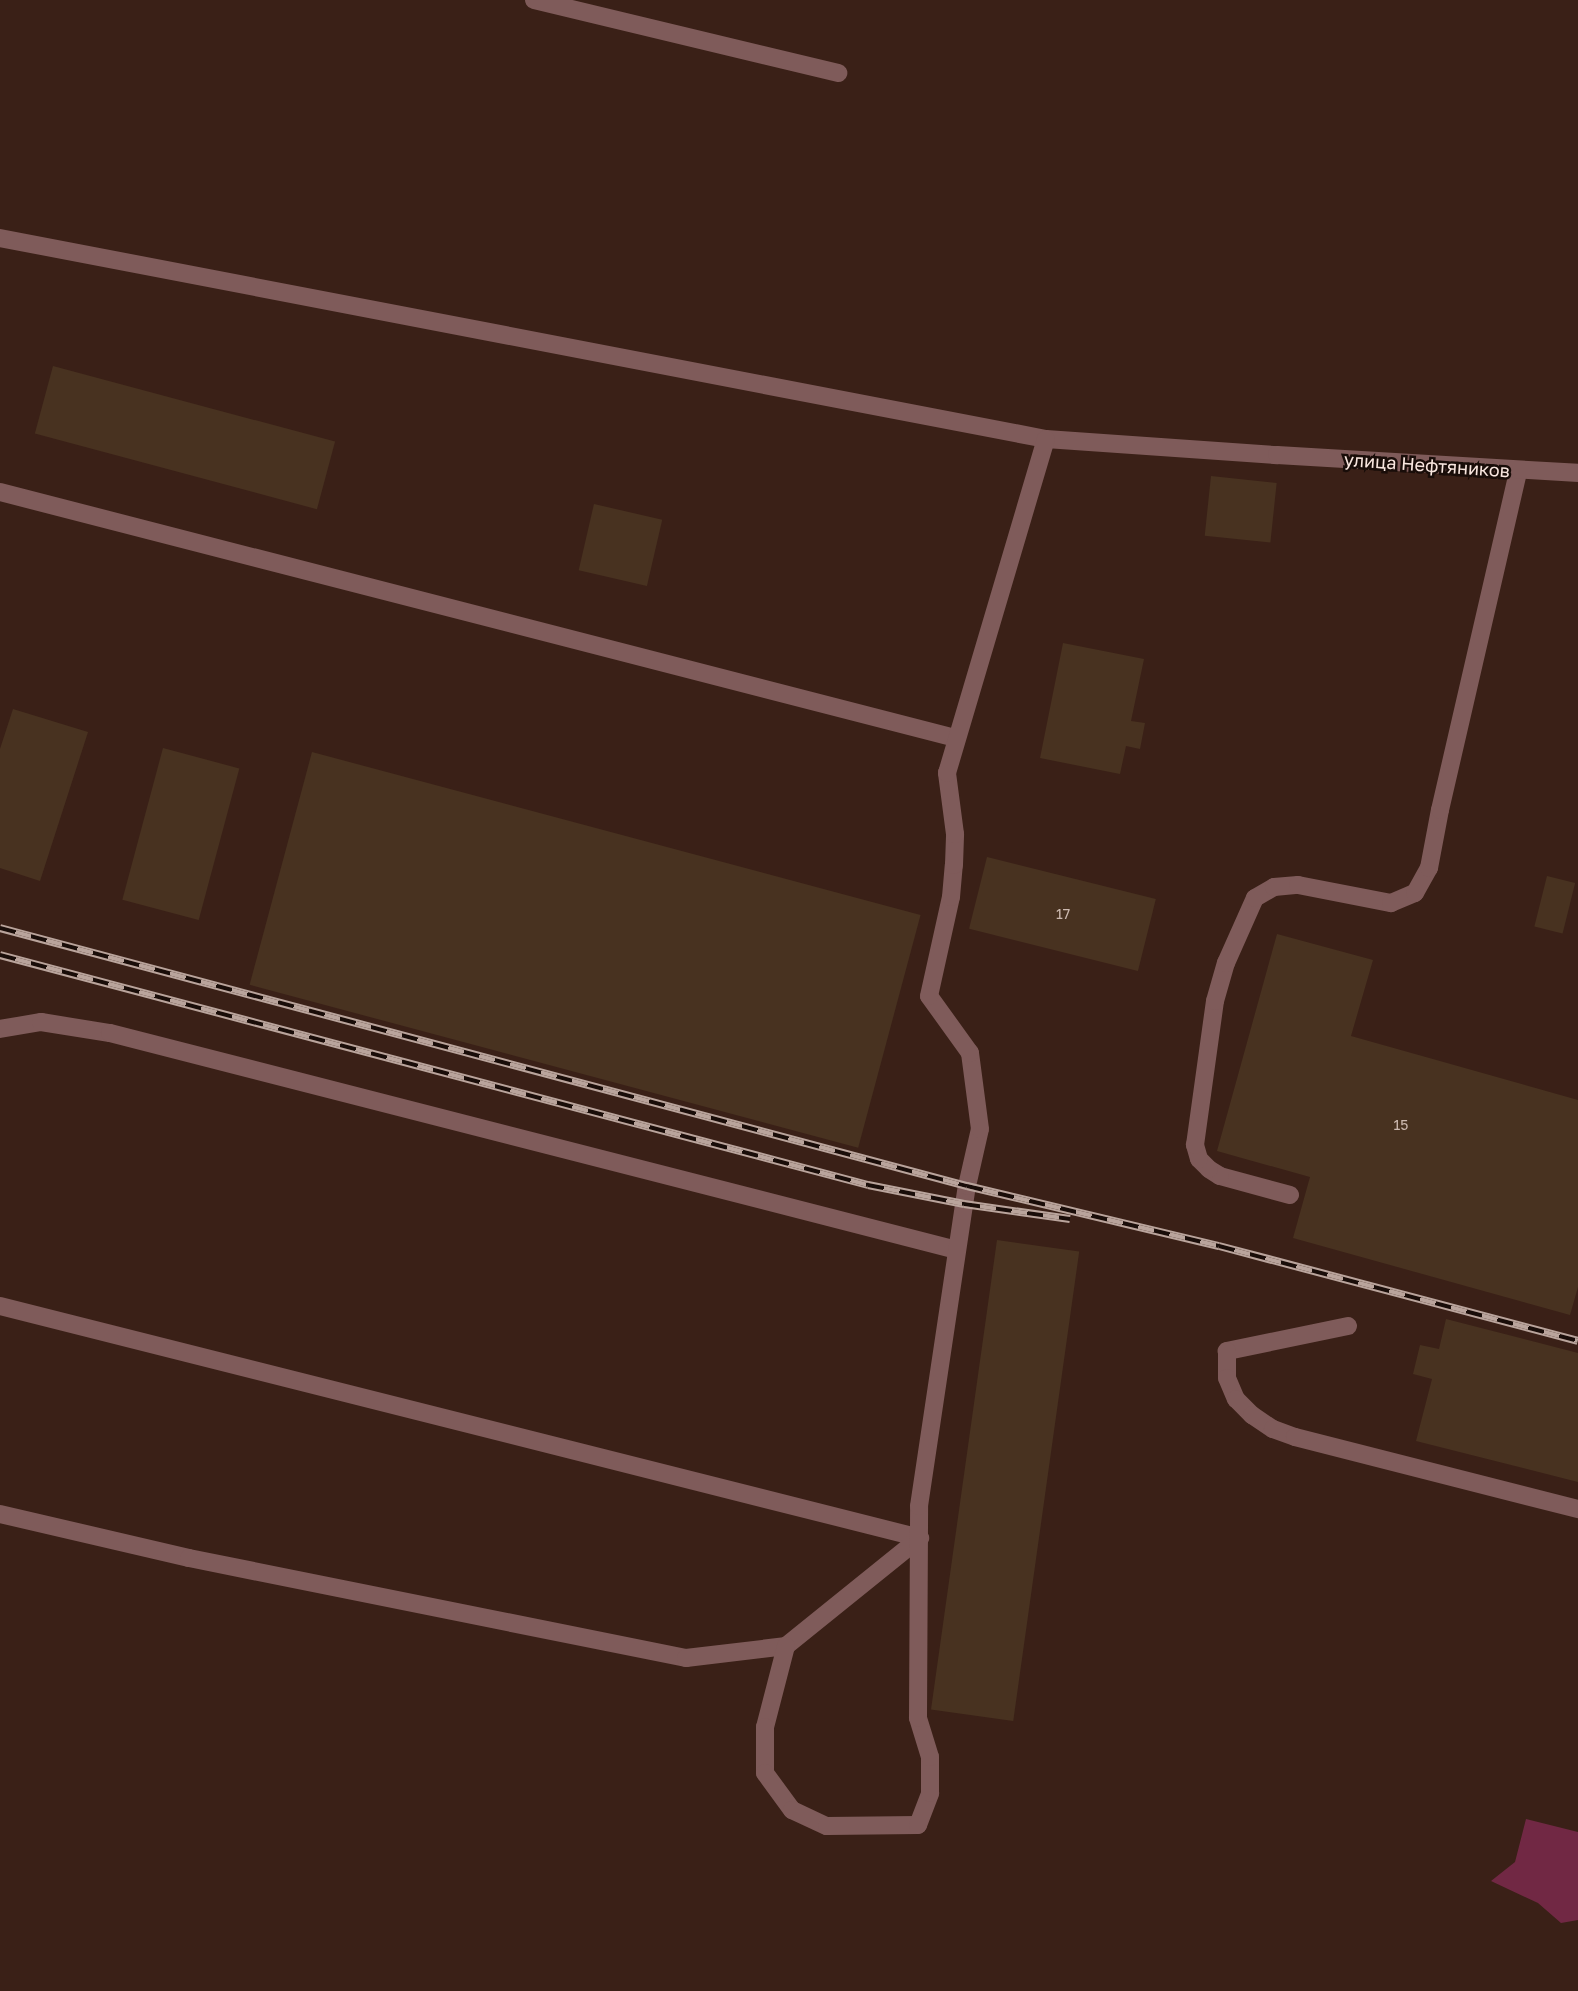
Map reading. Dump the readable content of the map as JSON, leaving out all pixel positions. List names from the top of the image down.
{
  "streets": {
    "street": ["улица Нефтяников"]
  },
  "house_numbers": ["17", "15"]
}
